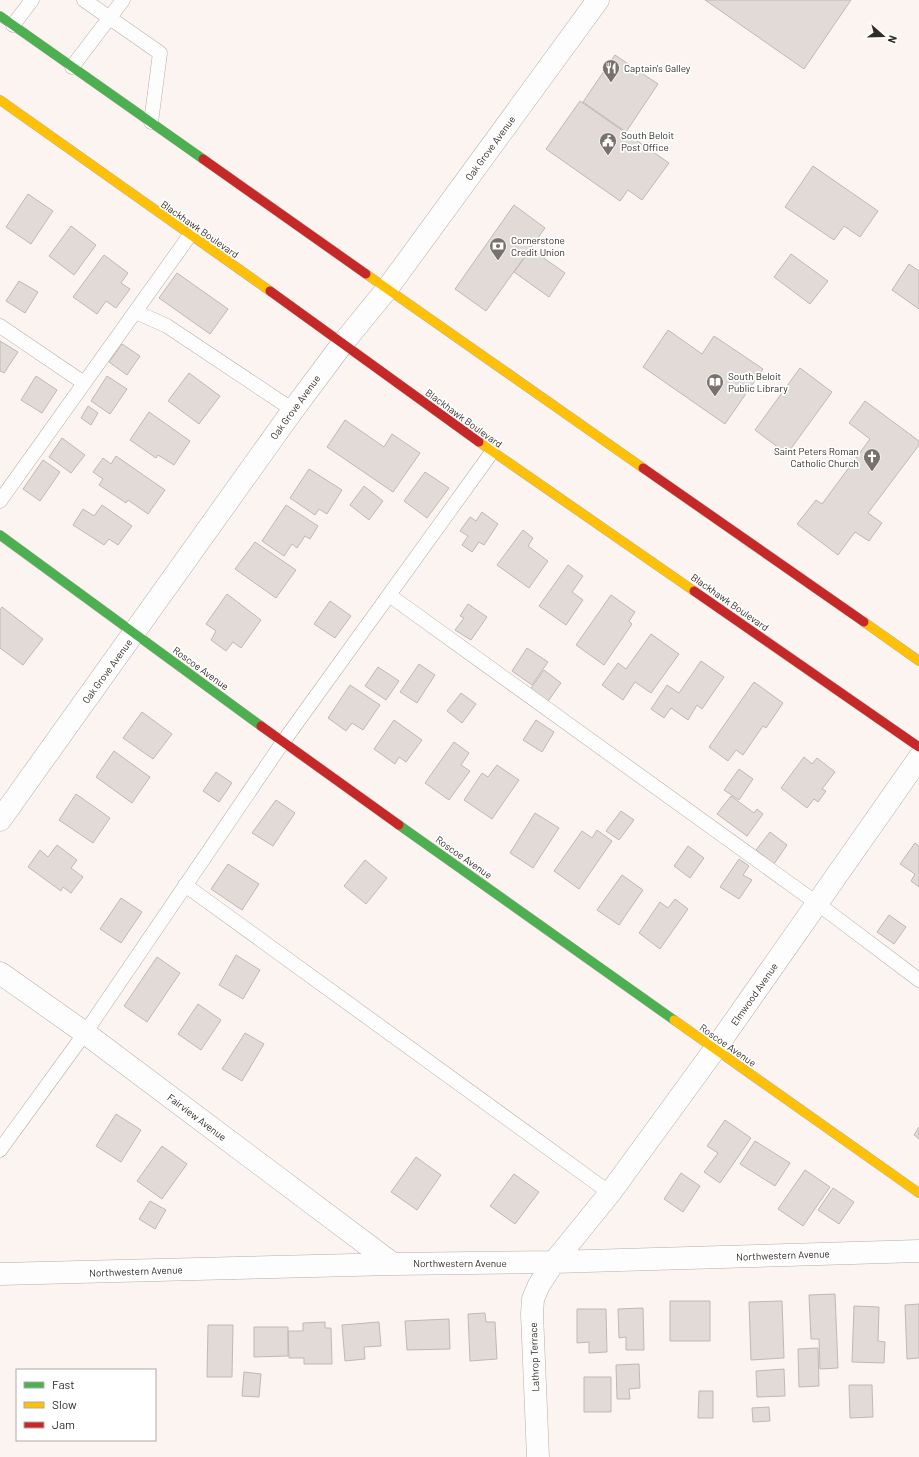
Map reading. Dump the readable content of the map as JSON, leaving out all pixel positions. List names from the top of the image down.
{
  "streets": {
    "main road": ["Blackhawk Boulevard", "Roscoe Avenue"],
    "street": [
      "Oak Grove Avenue",
      "Elmwood Avenue",
      "Fairview Avenue",
      "Northwestern Avenue",
      "Lathrop Terrace"
    ]
  },
  "crossings": [
    ["Oak Grove Avenue", "Blackhawk Boulevard"],
    ["Oak Grove Avenue", "Roscoe Avenue"],
    ["Roscoe Avenue", "Elmwood Avenue"],
    ["Elmwood Avenue", "Northwestern Avenue"],
    ["Elmwood Avenue", "Lathrop Terrace"],
    ["Fairview Avenue", "Northwestern Avenue"],
    ["Northwestern Avenue", "Lathrop Terrace"]
  ],
  "places": {
    "restaurant": ["Captain's Galley"],
    "public building": ["South Beloit Post Office"],
    "bank": ["Cornerstone Credit Union"],
    "library": ["South Beloit Public Library"],
    "church": ["Saint Peters Roman Catholic Church"]
  },
  "legend": ["Fast", "Slow", "Jam"],
  "north": "right"
}
